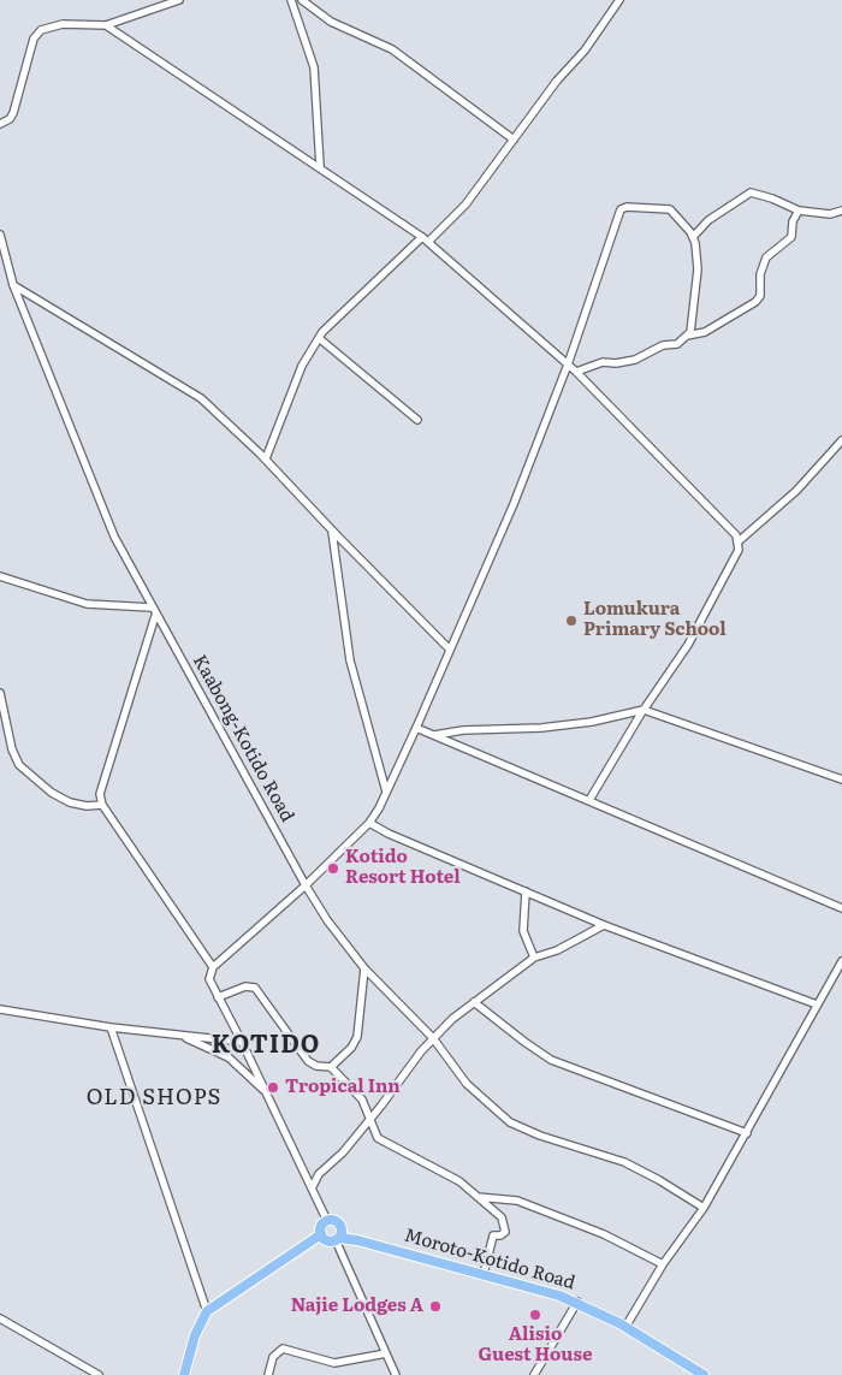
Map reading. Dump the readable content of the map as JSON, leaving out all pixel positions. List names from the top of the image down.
{
  "streets": {
    "main road": ["Moroto-Kotido Road"],
    "street": ["Kaabong-Kotido Road"]
  },
  "districts": ["KOTIDO", "OLD SHOPS"],
  "places": [
    "Lomukura Primary School",
    "Kotido Resort Hotel",
    "Tropical Inn",
    "Najie Lodges A",
    "Alisio Guest House"
  ]
}
